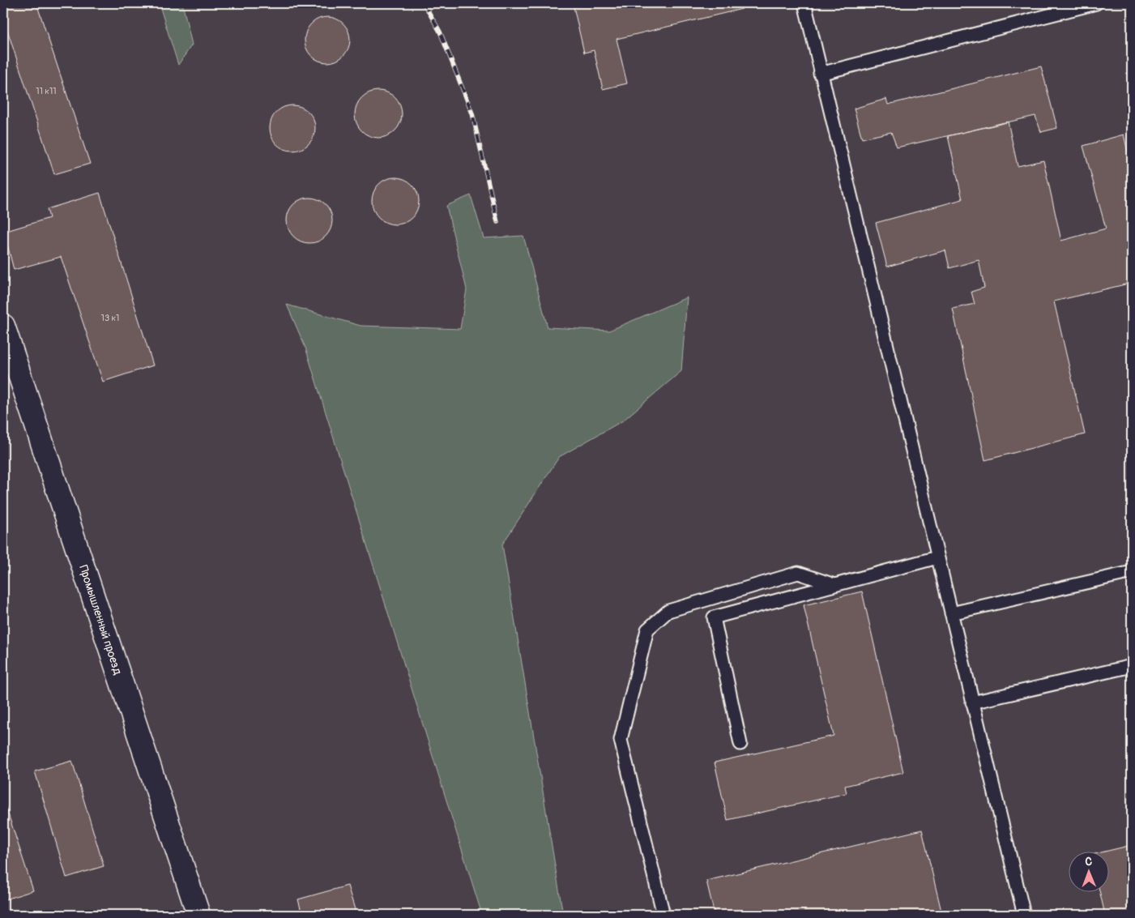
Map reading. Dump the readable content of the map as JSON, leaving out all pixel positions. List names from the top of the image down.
{
  "streets": {
    "street": ["Промышленный проезд"]
  },
  "house_numbers": ["11 к11", "13 к1"],
  "north": "top"
}
